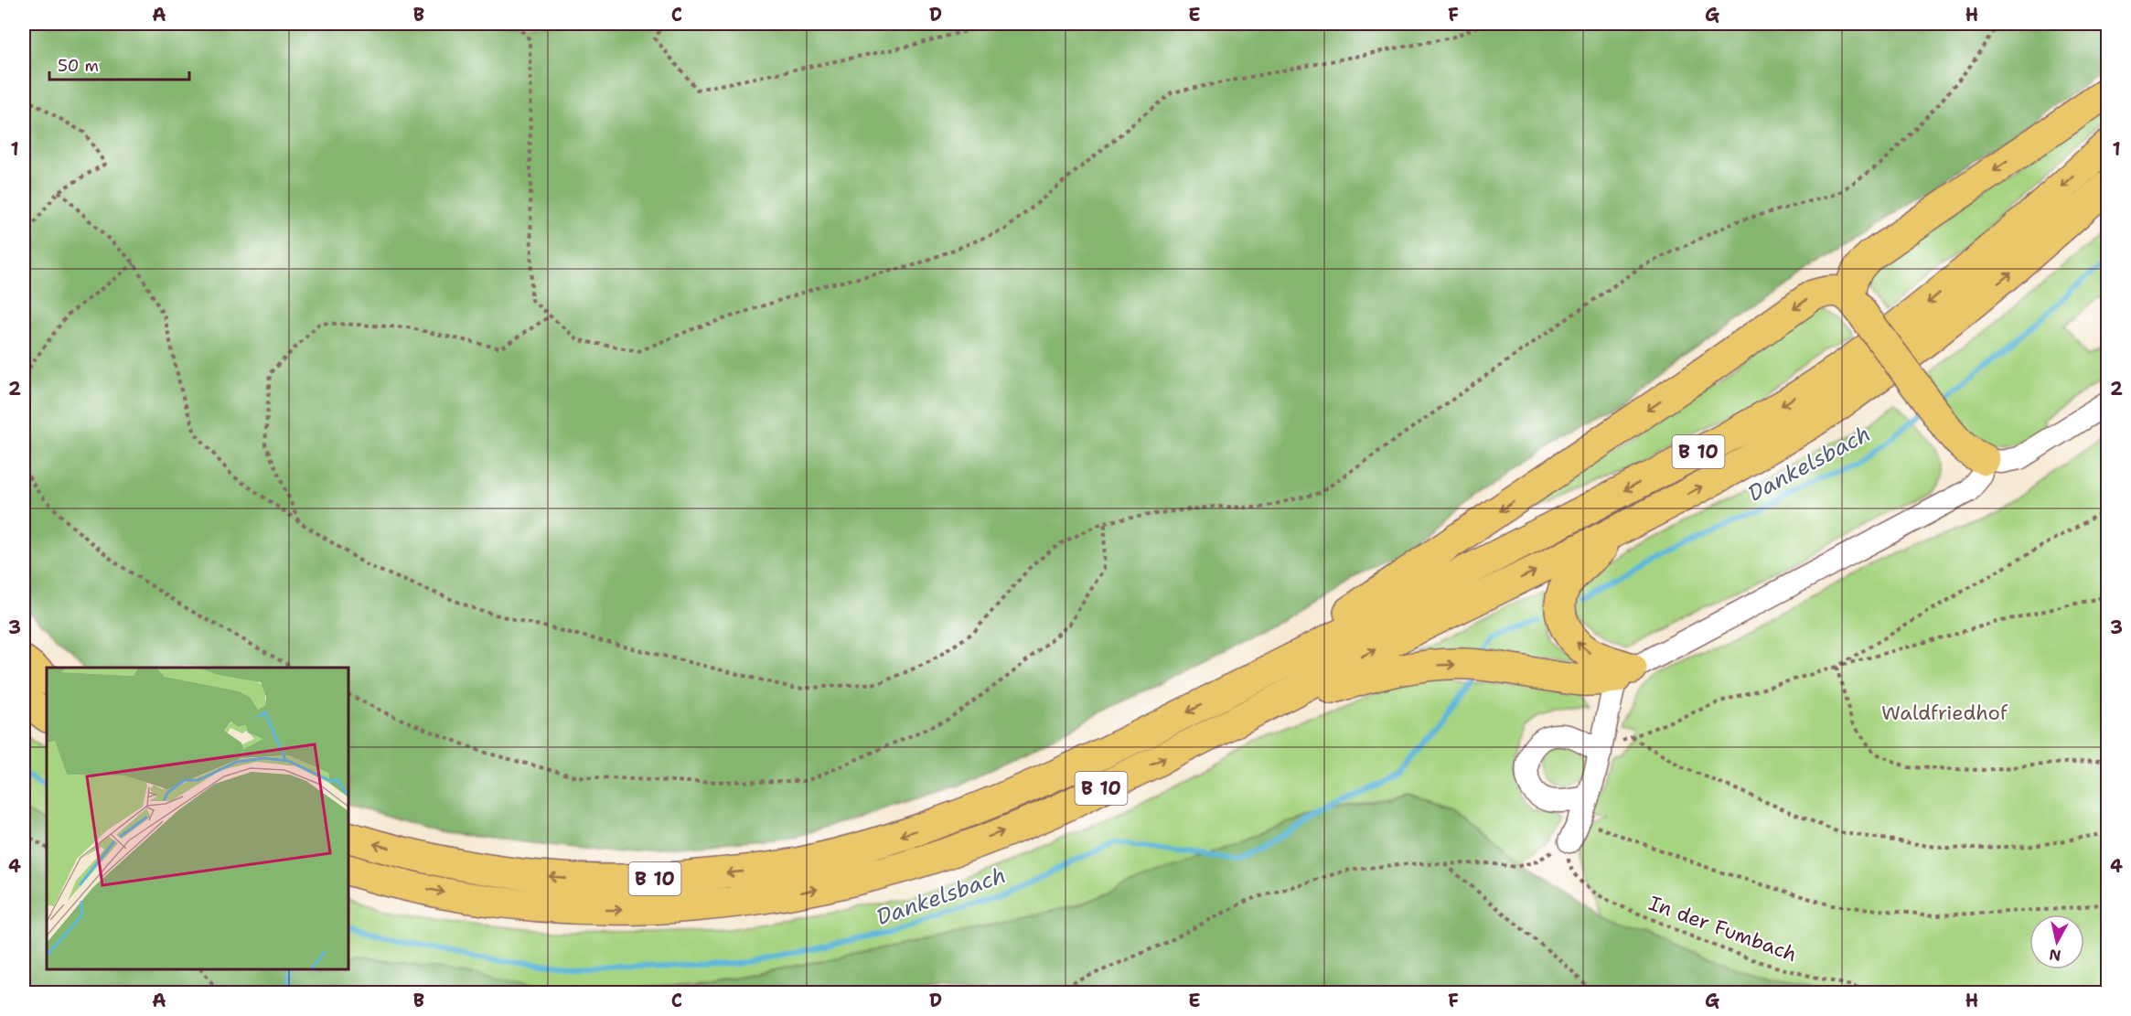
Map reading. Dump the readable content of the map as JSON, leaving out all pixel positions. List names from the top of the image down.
{
  "streets": {
    "highway": ["B 10"],
    "path": ["In der Fumbach"]
  },
  "water": ["Dankelsbach"],
  "parks": ["Waldfriedhof"],
  "scale_bar": "50 m",
  "north": "bottom",
  "grid": {
    "columns": [
      "A",
      "B",
      "C",
      "D",
      "E",
      "F",
      "G",
      "H"
    ],
    "rows": [
      "1",
      "2",
      "3",
      "4"
    ]
  }
}
